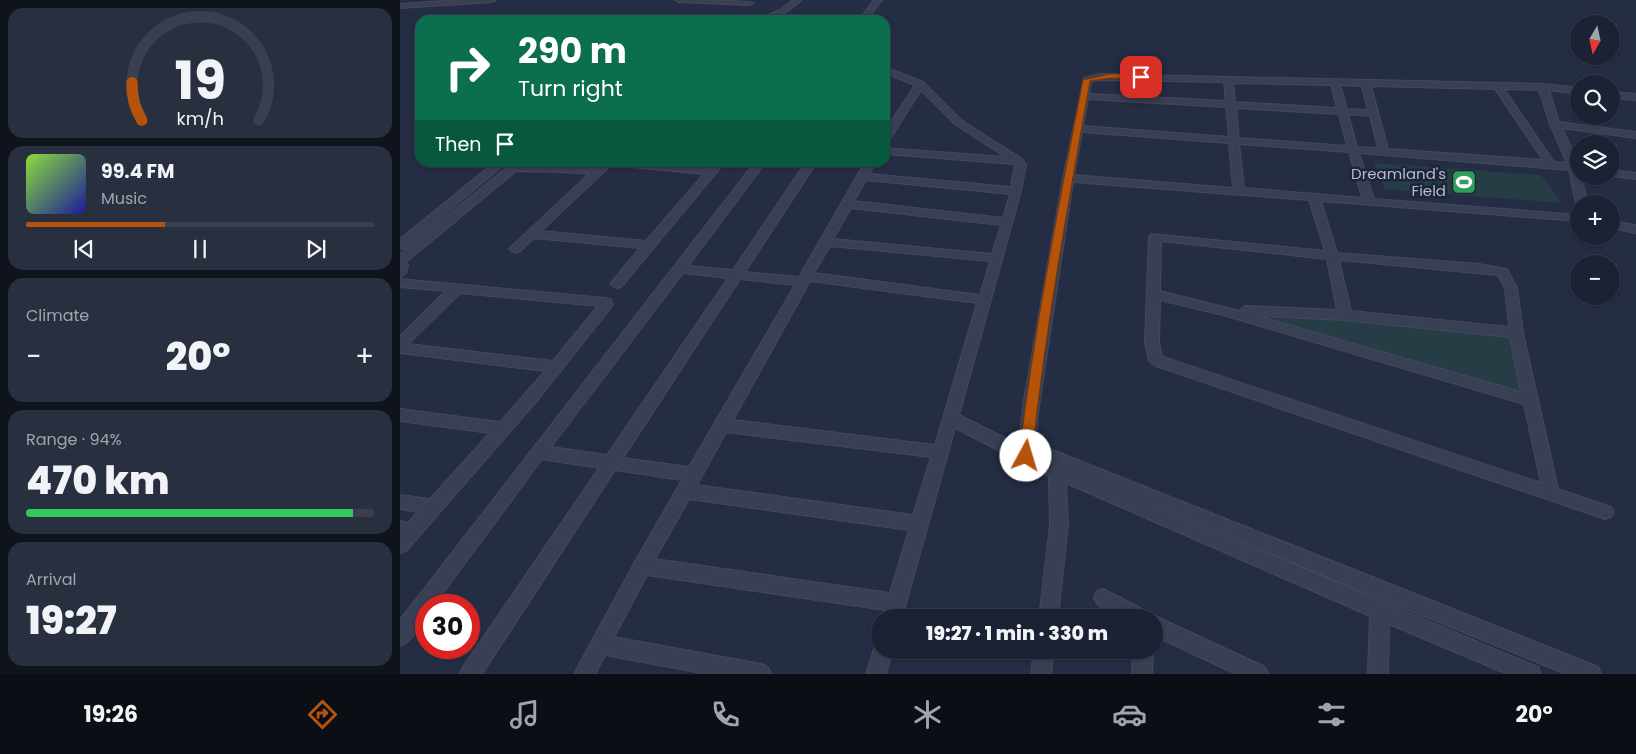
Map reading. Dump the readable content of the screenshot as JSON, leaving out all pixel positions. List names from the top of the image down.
{
  "places": {
    "sports": ["Dreamland's Field"]
  },
  "north": "bottom",
  "page": {
    "map_buttons": ["+", "−"],
    "turn": ["290 m", "Turn right"],
    "then": "Then",
    "song": ["99.4 FM", "Music"],
    "tile": [
      "Climate",
      ["Range · 94%", "470 km"],
      ["Arrival", "19:27"]
    ],
    "heat": ["−", "20°", "+"],
    "limit": "30",
    "trip": "19:27 · 1 min · 330 m",
    "tabs": ["19:26", "20°"],
    "gauge": ["19", "km/h"]
  }
}
